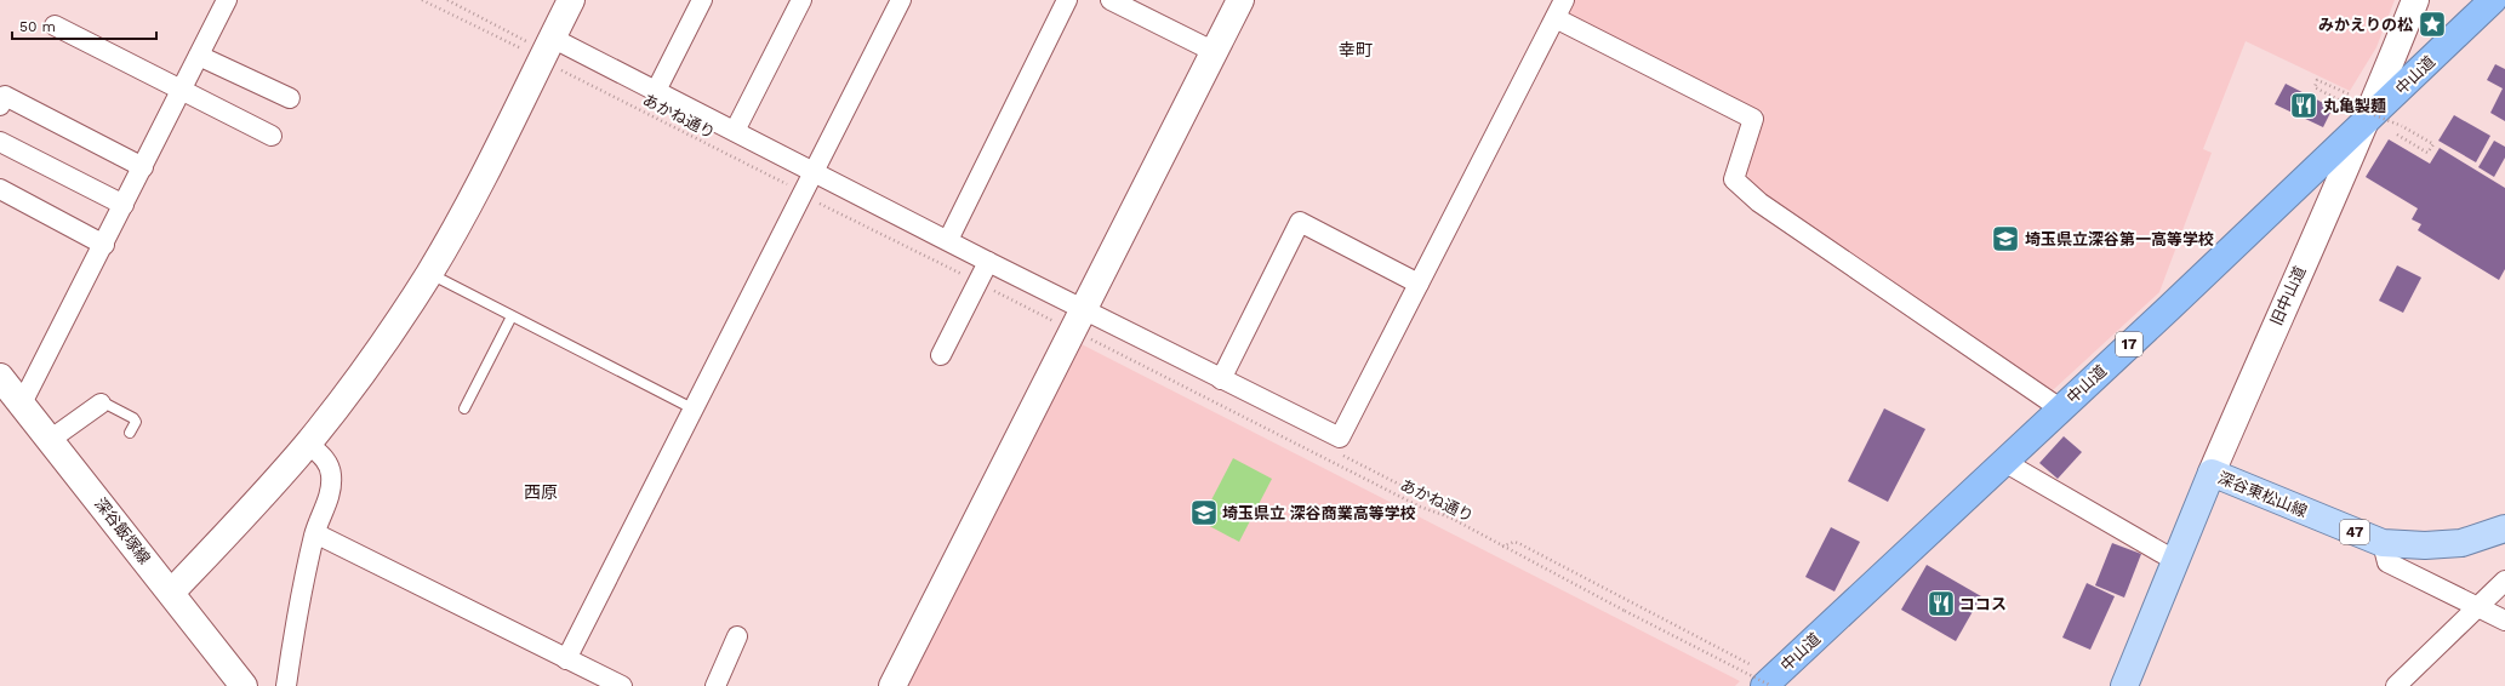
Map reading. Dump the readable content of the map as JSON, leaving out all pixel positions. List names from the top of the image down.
{
  "streets": {
    "highway": ["中山道", "17"],
    "main road": ["深谷東松山線", "47"],
    "street": ["旧中山道", "深谷飯塚線"],
    "path": ["あかね通り"]
  },
  "crossings": [
    ["中山道", "旧中山道"],
    ["旧中山道", "深谷東松山線"]
  ],
  "districts": ["幸町", "西原"],
  "places": {
    "place": ["みかえりの松"],
    "restaurant": ["丸亀製麺", "ココス"],
    "school or university": ["埼玉県立深谷第一高等学校", "埼玉県立 深谷商業高等学校"]
  },
  "scale_bar": "50 m"
}
